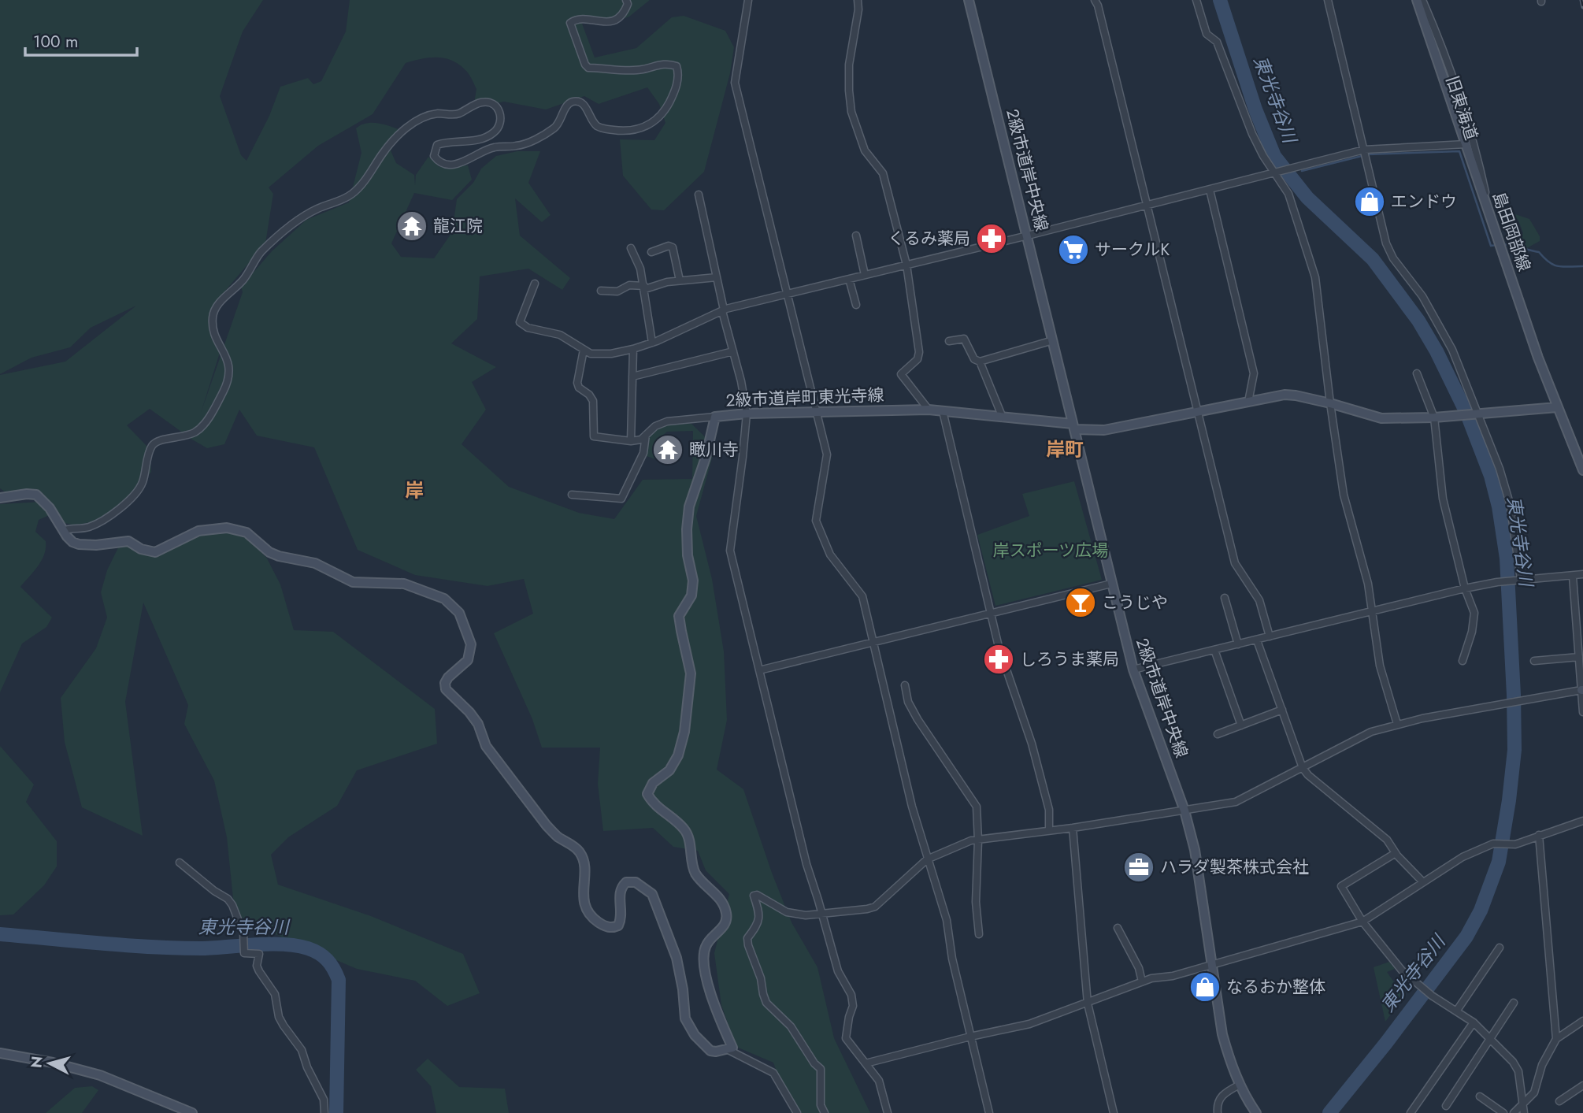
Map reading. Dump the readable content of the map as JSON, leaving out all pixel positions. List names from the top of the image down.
{
  "streets": {
    "street": [
      "旧東海道",
      "2級市道岸中央線",
      "島田岡部線",
      "2級市道岸町東光寺線"
    ]
  },
  "crossings": [
    ["旧東海道", "島田岡部線"],
    ["2級市道岸中央線", "2級市道岸町東光寺線"],
    ["島田岡部線", "2級市道岸町東光寺線"]
  ],
  "districts": ["岸町", "岸"],
  "water": ["東光寺谷川"],
  "parks": ["岸スポーツ広場"],
  "places": {
    "shop": ["エンドウ", "なるおか整体"],
    "temple": ["龍江院", "瞰川寺"],
    "pharmacy": ["くるみ薬局", "しろうま薬局"],
    "supermarket": ["サークルK"],
    "bar": ["こうじや"],
    "office": ["ハラダ製茶株式会社"]
  },
  "scale_bar": "100 m",
  "north": "left"
}
